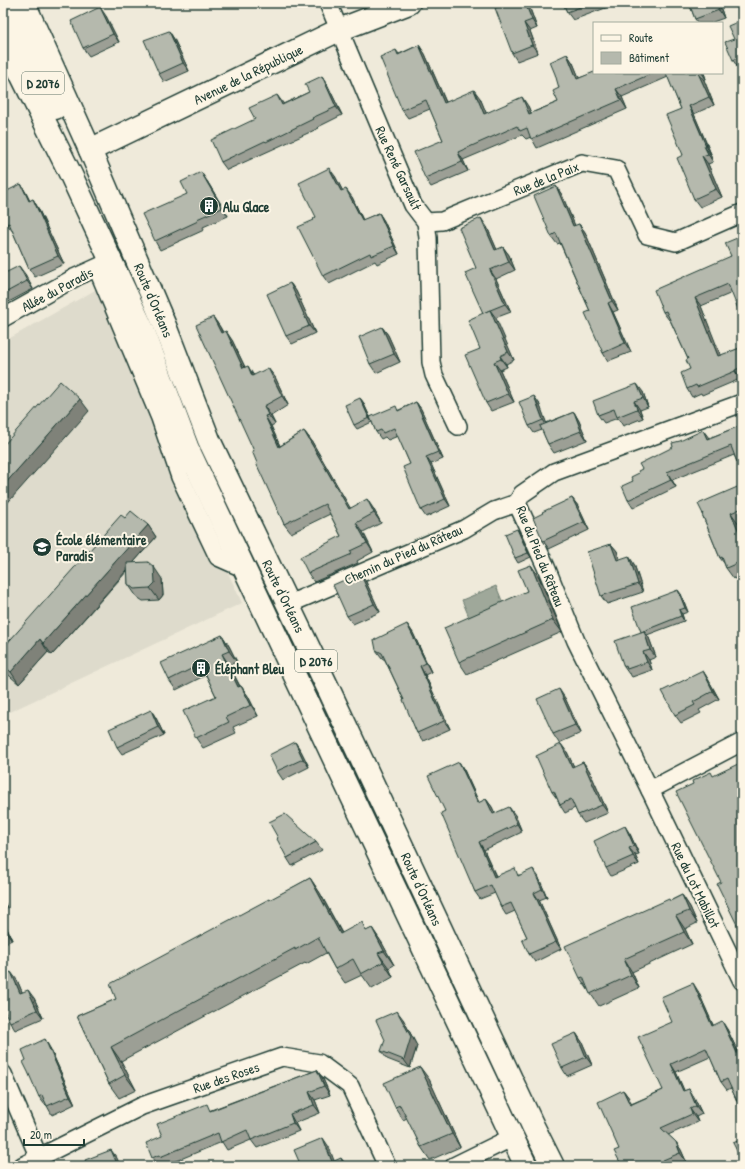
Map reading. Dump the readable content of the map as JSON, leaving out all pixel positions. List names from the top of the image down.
{
  "streets": {
    "main road": ["Avenue de la République", "D 2076", "Route d'Orléans"],
    "street": [
      "Rue René Garsault",
      "Rue de la Paix",
      "Allée du Paradis",
      "Chemin du Pied du Râteau",
      "Rue du Pied du Râteau",
      "Rue du Lot Mabillot",
      "Rue des Roses"
    ]
  },
  "crossings": [
    ["Avenue de la République", "D 2076"],
    ["Avenue de la République", "Rue René Garsault"],
    ["Avenue de la République", "Route d'Orléans"],
    ["D 2076", "Route d'Orléans"],
    ["Rue René Garsault", "Rue de la Paix"],
    ["Allée du Paradis", "Route d'Orléans"],
    ["Route d'Orléans", "Chemin du Pied du Râteau"],
    ["Chemin du Pied du Râteau", "Rue du Pied du Râteau"],
    ["Rue du Pied du Râteau", "Rue du Lot Mabillot"]
  ],
  "places": {
    "building": ["Alu Glace", "Éléphant Bleu"],
    "school or university": ["École élémentaire Paradis"]
  },
  "legend": ["Route", "Bâtiment"],
  "scale_bar": "20 m"
}
